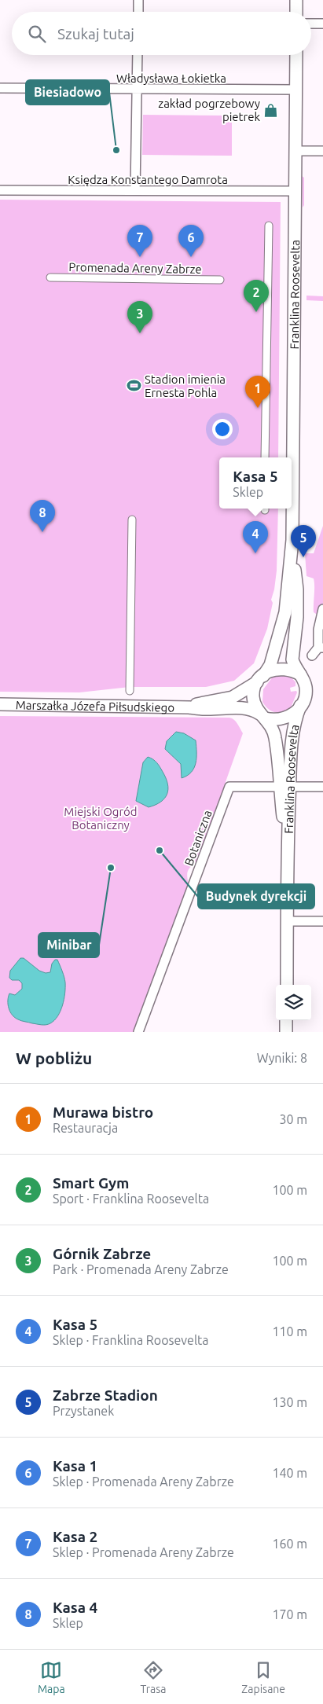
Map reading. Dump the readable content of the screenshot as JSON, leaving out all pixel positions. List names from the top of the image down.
{
  "streets": {
    "street": [
      "Władysława Łokietka",
      "Księdza Konstantego Damrota",
      "Promenada Areny Zabrze",
      "Franklina Roosevelta",
      "Marszałka Józefa Piłsudskiego",
      "Botaniczna"
    ]
  },
  "crossings": [
    ["Władysława Łokietka", "Franklina Roosevelta"],
    ["Księdza Konstantego Damrota", "Franklina Roosevelta"],
    ["Franklina Roosevelta", "Marszałka Józefa Piłsudskiego"],
    ["Franklina Roosevelta", "Botaniczna"]
  ],
  "parks": ["Miejski Ogród Botaniczny"],
  "places": {
    "shop": ["zakład pogrzebowy pietrek"],
    "other": ["Biesiadowo", "Budynek dyrekcji", "Minibar"],
    "sports": ["Stadion imienia Ernesta Pohla"]
  },
  "page": {
    "search": "Szukaj tutaj",
    "pins": [
      "6",
      "7",
      "2",
      "3",
      "1",
      "8",
      "4",
      "5"
    ],
    "popup": ["Kasa 5", "Sklep"],
    "heading": ["W pobliżu", "Wyniki: 8"],
    "list": [
      {
        "mark": "1",
        "name": "Murawa bistro",
        "note": "Restauracja",
        "value": "30 m"
      },
      {
        "mark": "2",
        "name": "Smart Gym",
        "note": "Sport · Franklina Roosevelta",
        "value": "100 m"
      },
      {
        "mark": "3",
        "name": "Górnik Zabrze",
        "note": "Park · Promenada Areny Zabrze",
        "value": "100 m"
      },
      {
        "mark": "4",
        "name": "Kasa 5",
        "note": "Sklep · Franklina Roosevelta",
        "value": "110 m"
      },
      {
        "mark": "5",
        "name": "Zabrze Stadion",
        "note": "Przystanek",
        "value": "130 m"
      },
      {
        "mark": "6",
        "name": "Kasa 1",
        "note": "Sklep · Promenada Areny Zabrze",
        "value": "140 m"
      },
      {
        "mark": "7",
        "name": "Kasa 2",
        "note": "Sklep · Promenada Areny Zabrze",
        "value": "160 m"
      },
      {
        "mark": "8",
        "name": "Kasa 4",
        "note": "Sklep",
        "value": "170 m"
      }
    ],
    "nav": ["Mapa", "Trasa", "Zapisane"]
  }
}
